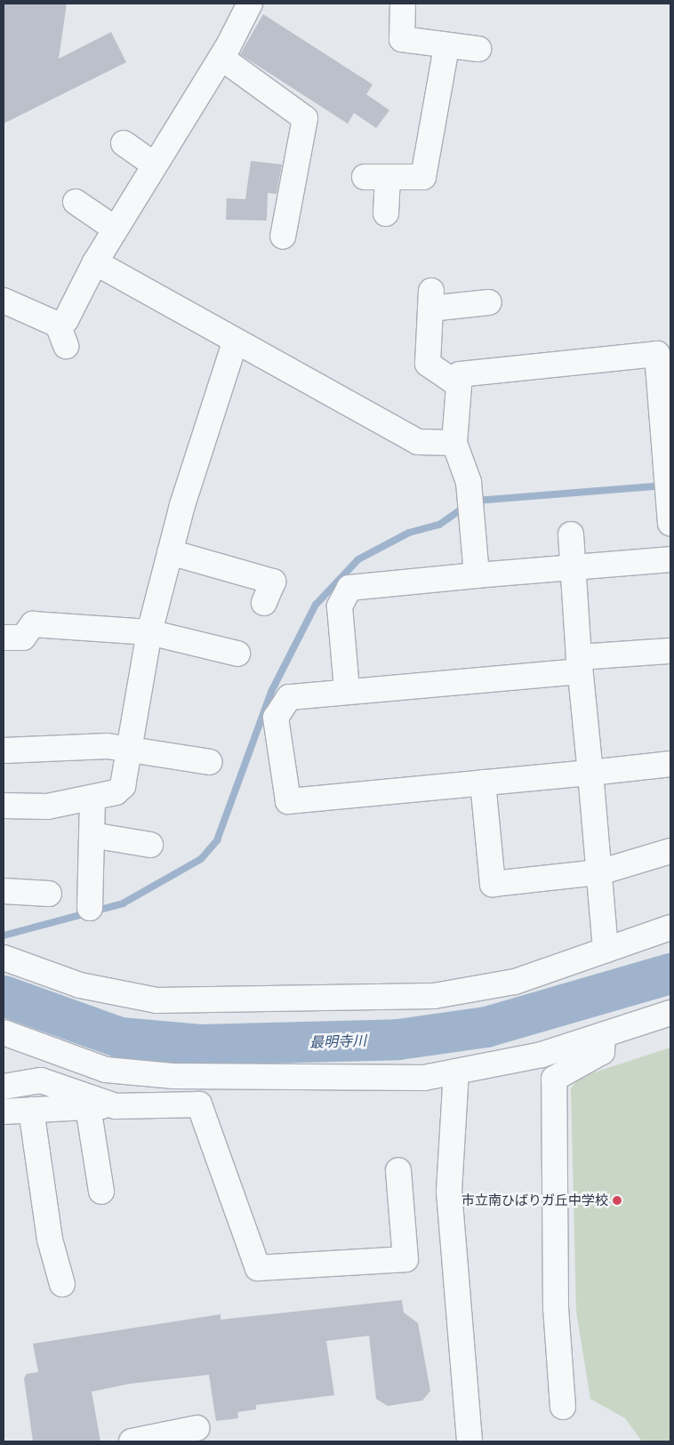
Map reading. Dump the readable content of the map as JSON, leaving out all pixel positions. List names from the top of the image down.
{
  "water": ["最明寺川"],
  "places": ["市立南ひばりガ丘中学校"]
}
